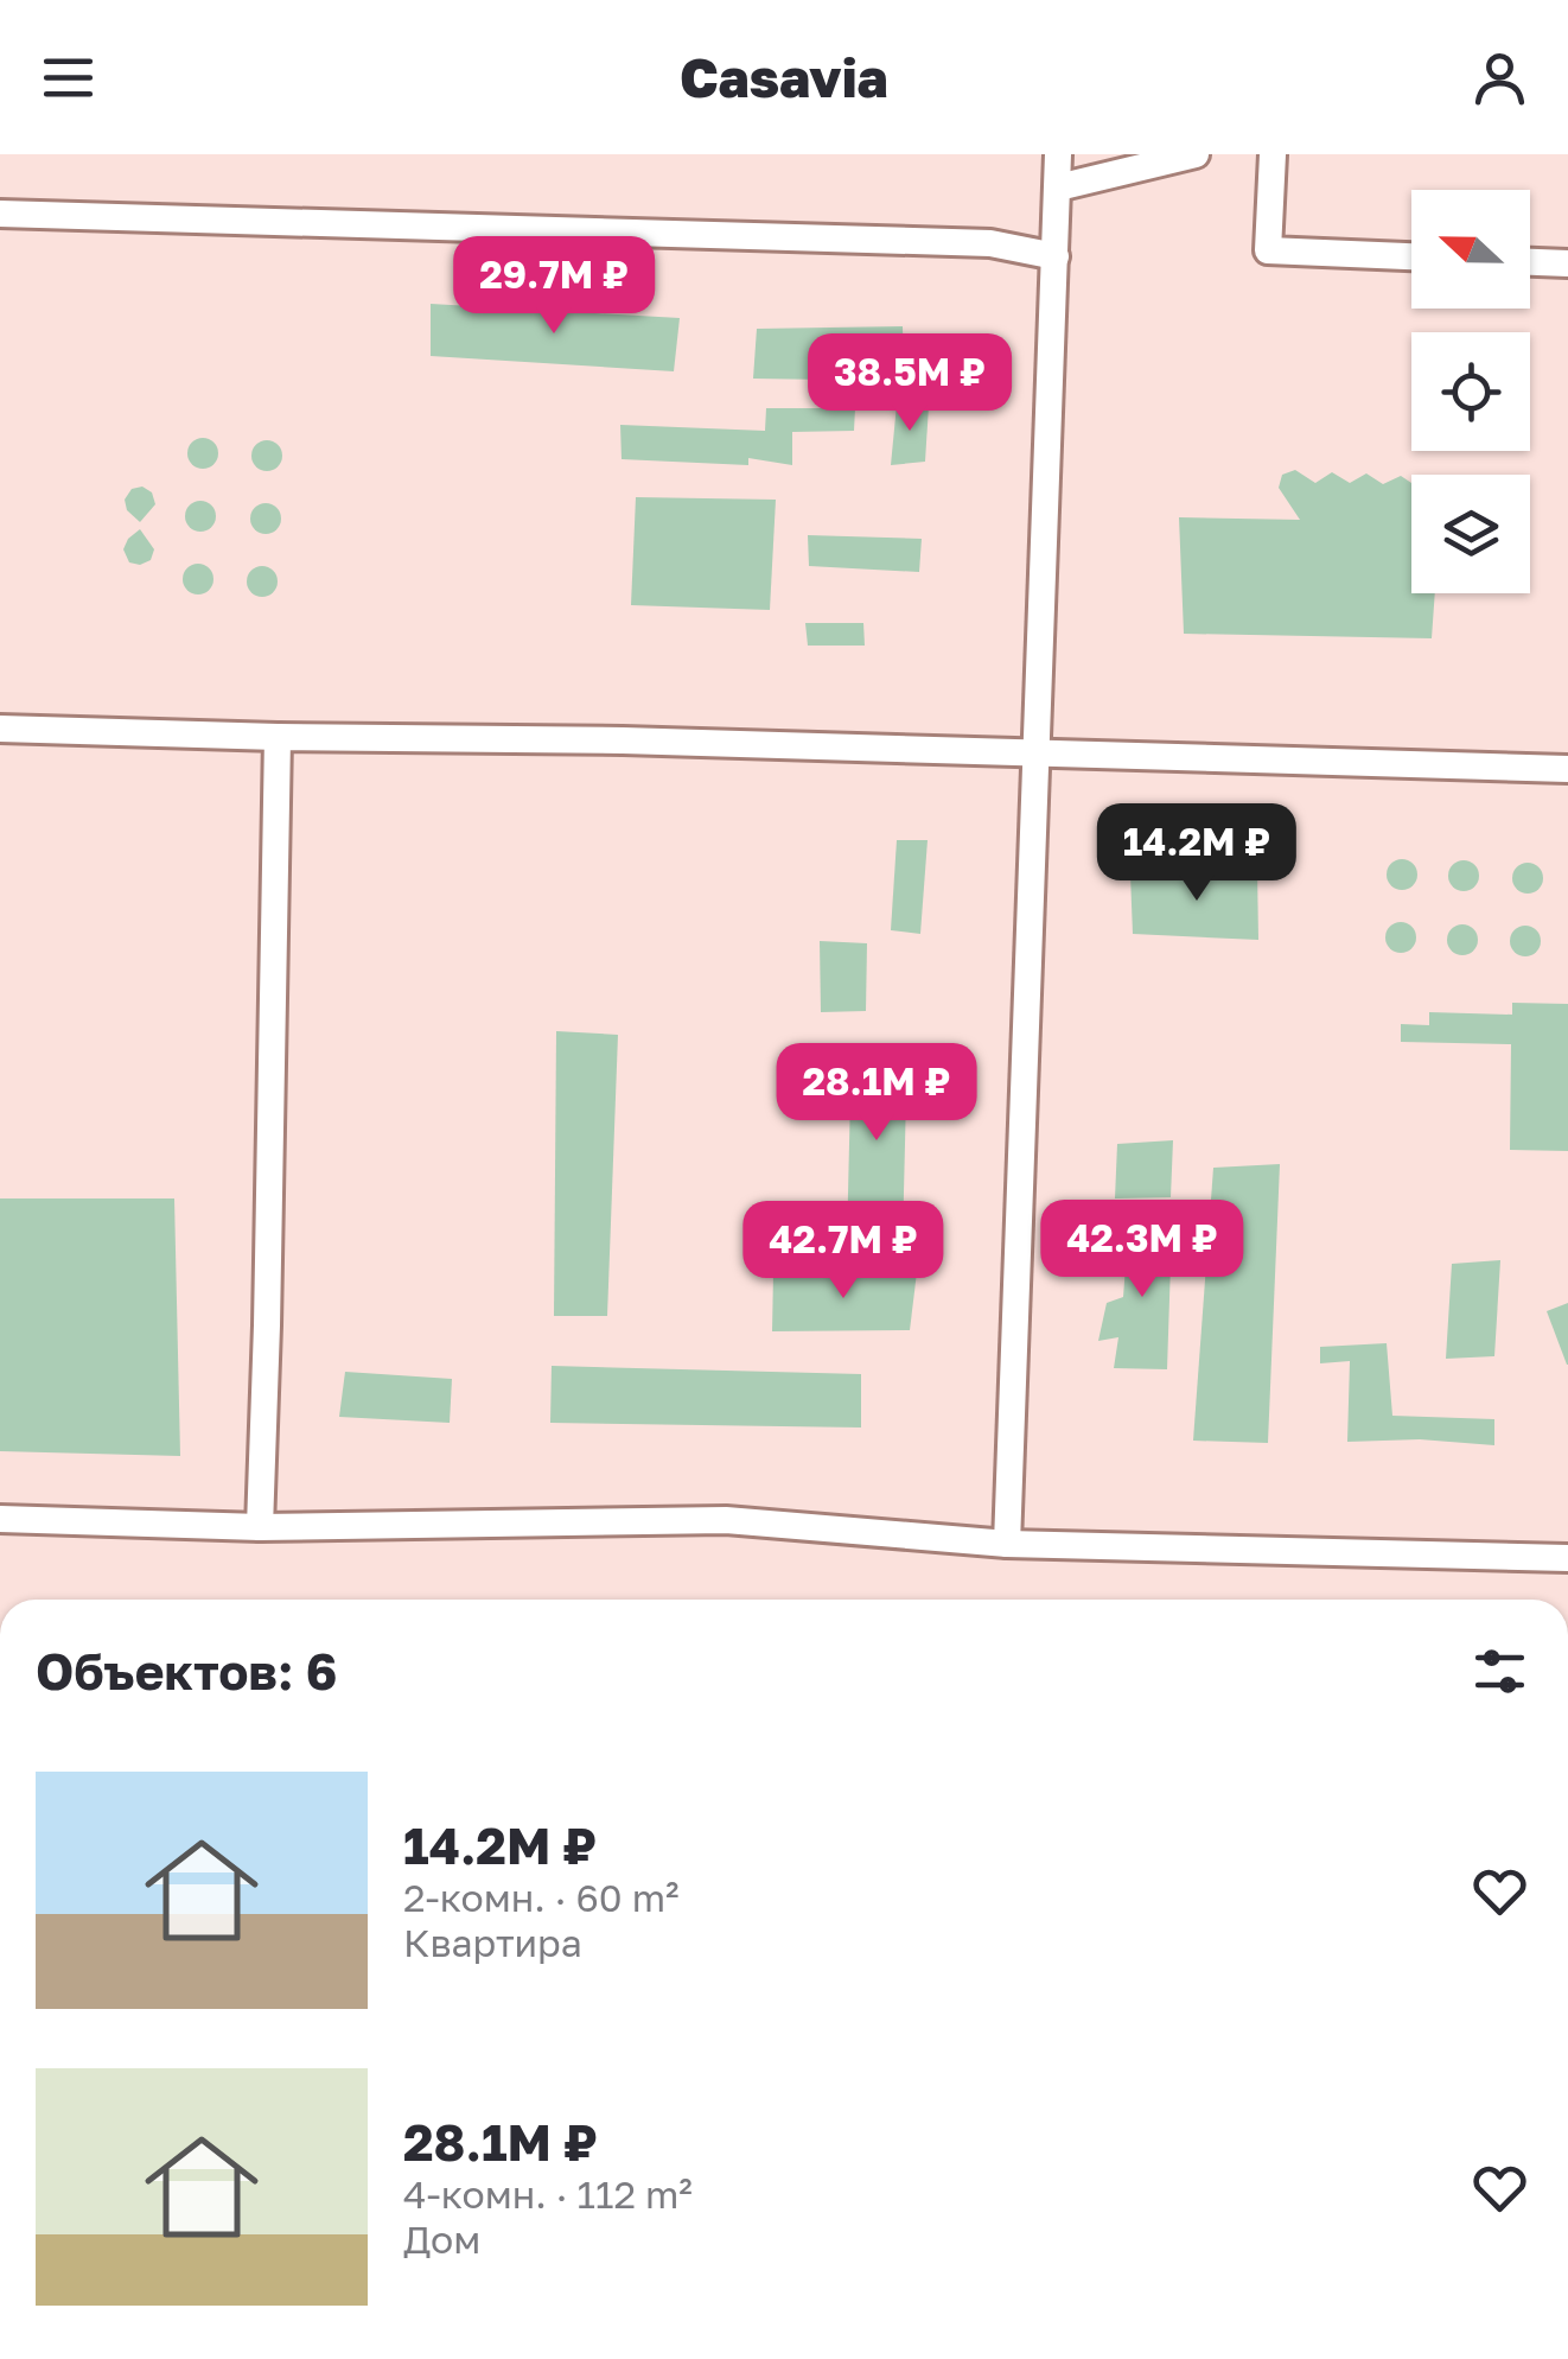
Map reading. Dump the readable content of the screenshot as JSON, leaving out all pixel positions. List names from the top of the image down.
{
  "north": "left",
  "page": {
    "header": "Casavia",
    "price": [
      "29.7M ₽",
      "38.5M ₽",
      "14.2M ₽",
      "28.1M ₽",
      "42.3M ₽",
      "42.7M ₽"
    ],
    "heading": "Объектов: 6",
    "list": [
      {
        "name": "14.2M ₽",
        "note": "2-комн. · 60 m² · Квартира"
      },
      {
        "name": "28.1M ₽",
        "note": "4-комн. · 112 m² · Дом"
      }
    ]
  }
}
